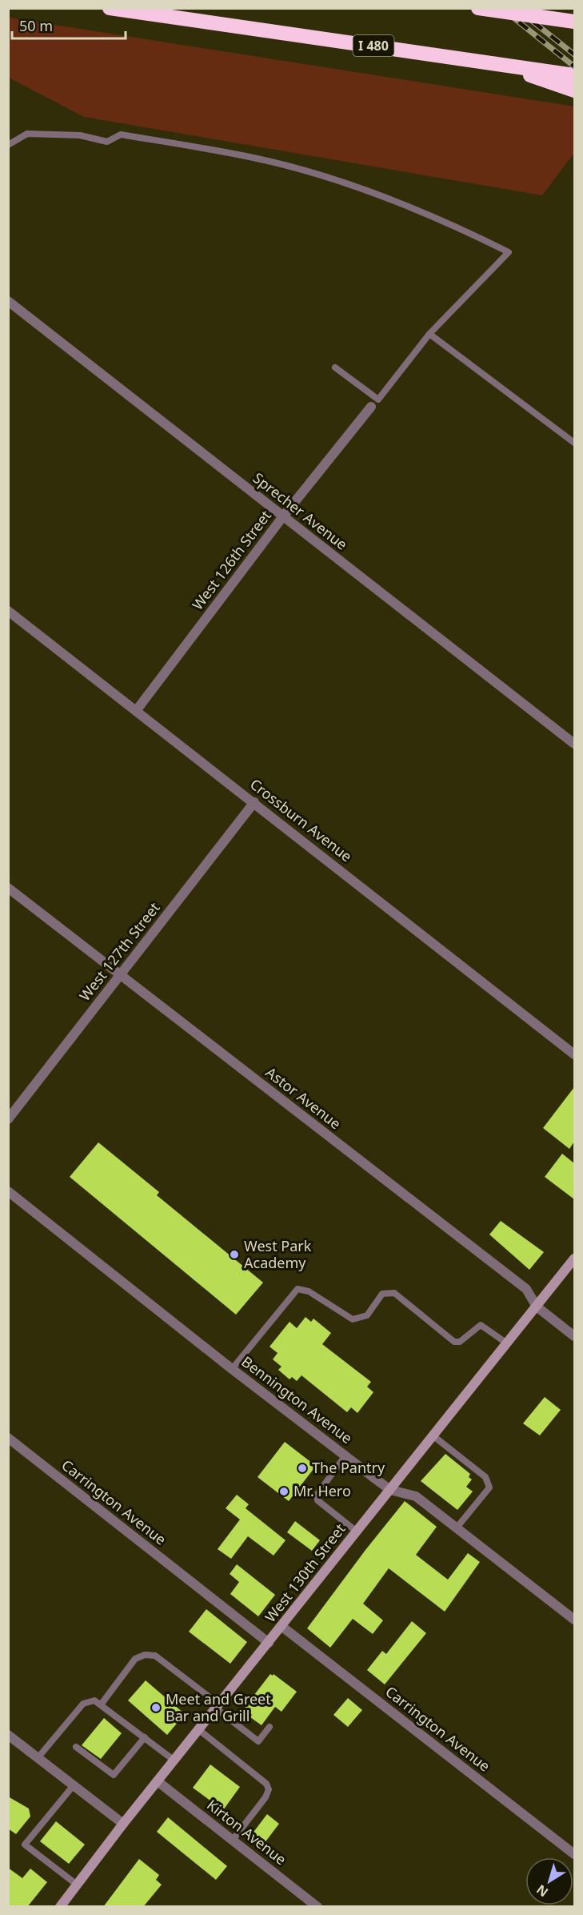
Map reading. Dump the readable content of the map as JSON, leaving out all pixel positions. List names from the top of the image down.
{
  "streets": {
    "highway": ["I 480"],
    "main road": ["West 130th Street"],
    "street": [
      "Sprecher Avenue",
      "West 126th Street",
      "Crossburn Avenue",
      "West 127th Street",
      "Astor Avenue",
      "Bennington Avenue",
      "Carrington Avenue",
      "Kirton Avenue"
    ]
  },
  "crossings": [
    ["Sprecher Avenue", "West 126th Street"],
    ["West 126th Street", "Crossburn Avenue"],
    ["Crossburn Avenue", "West 127th Street"],
    ["West 127th Street", "Astor Avenue"],
    ["Astor Avenue", "West 130th Street"],
    ["Bennington Avenue", "West 130th Street"],
    ["Carrington Avenue", "West 130th Street"],
    ["West 130th Street", "Kirton Avenue"]
  ],
  "places": [
    "West Park Academy",
    "The Pantry",
    "Mr. Hero",
    "Meet and Greet Bar and Grill"
  ],
  "scale_bar": "50 m",
  "north": "bottom left"
}
